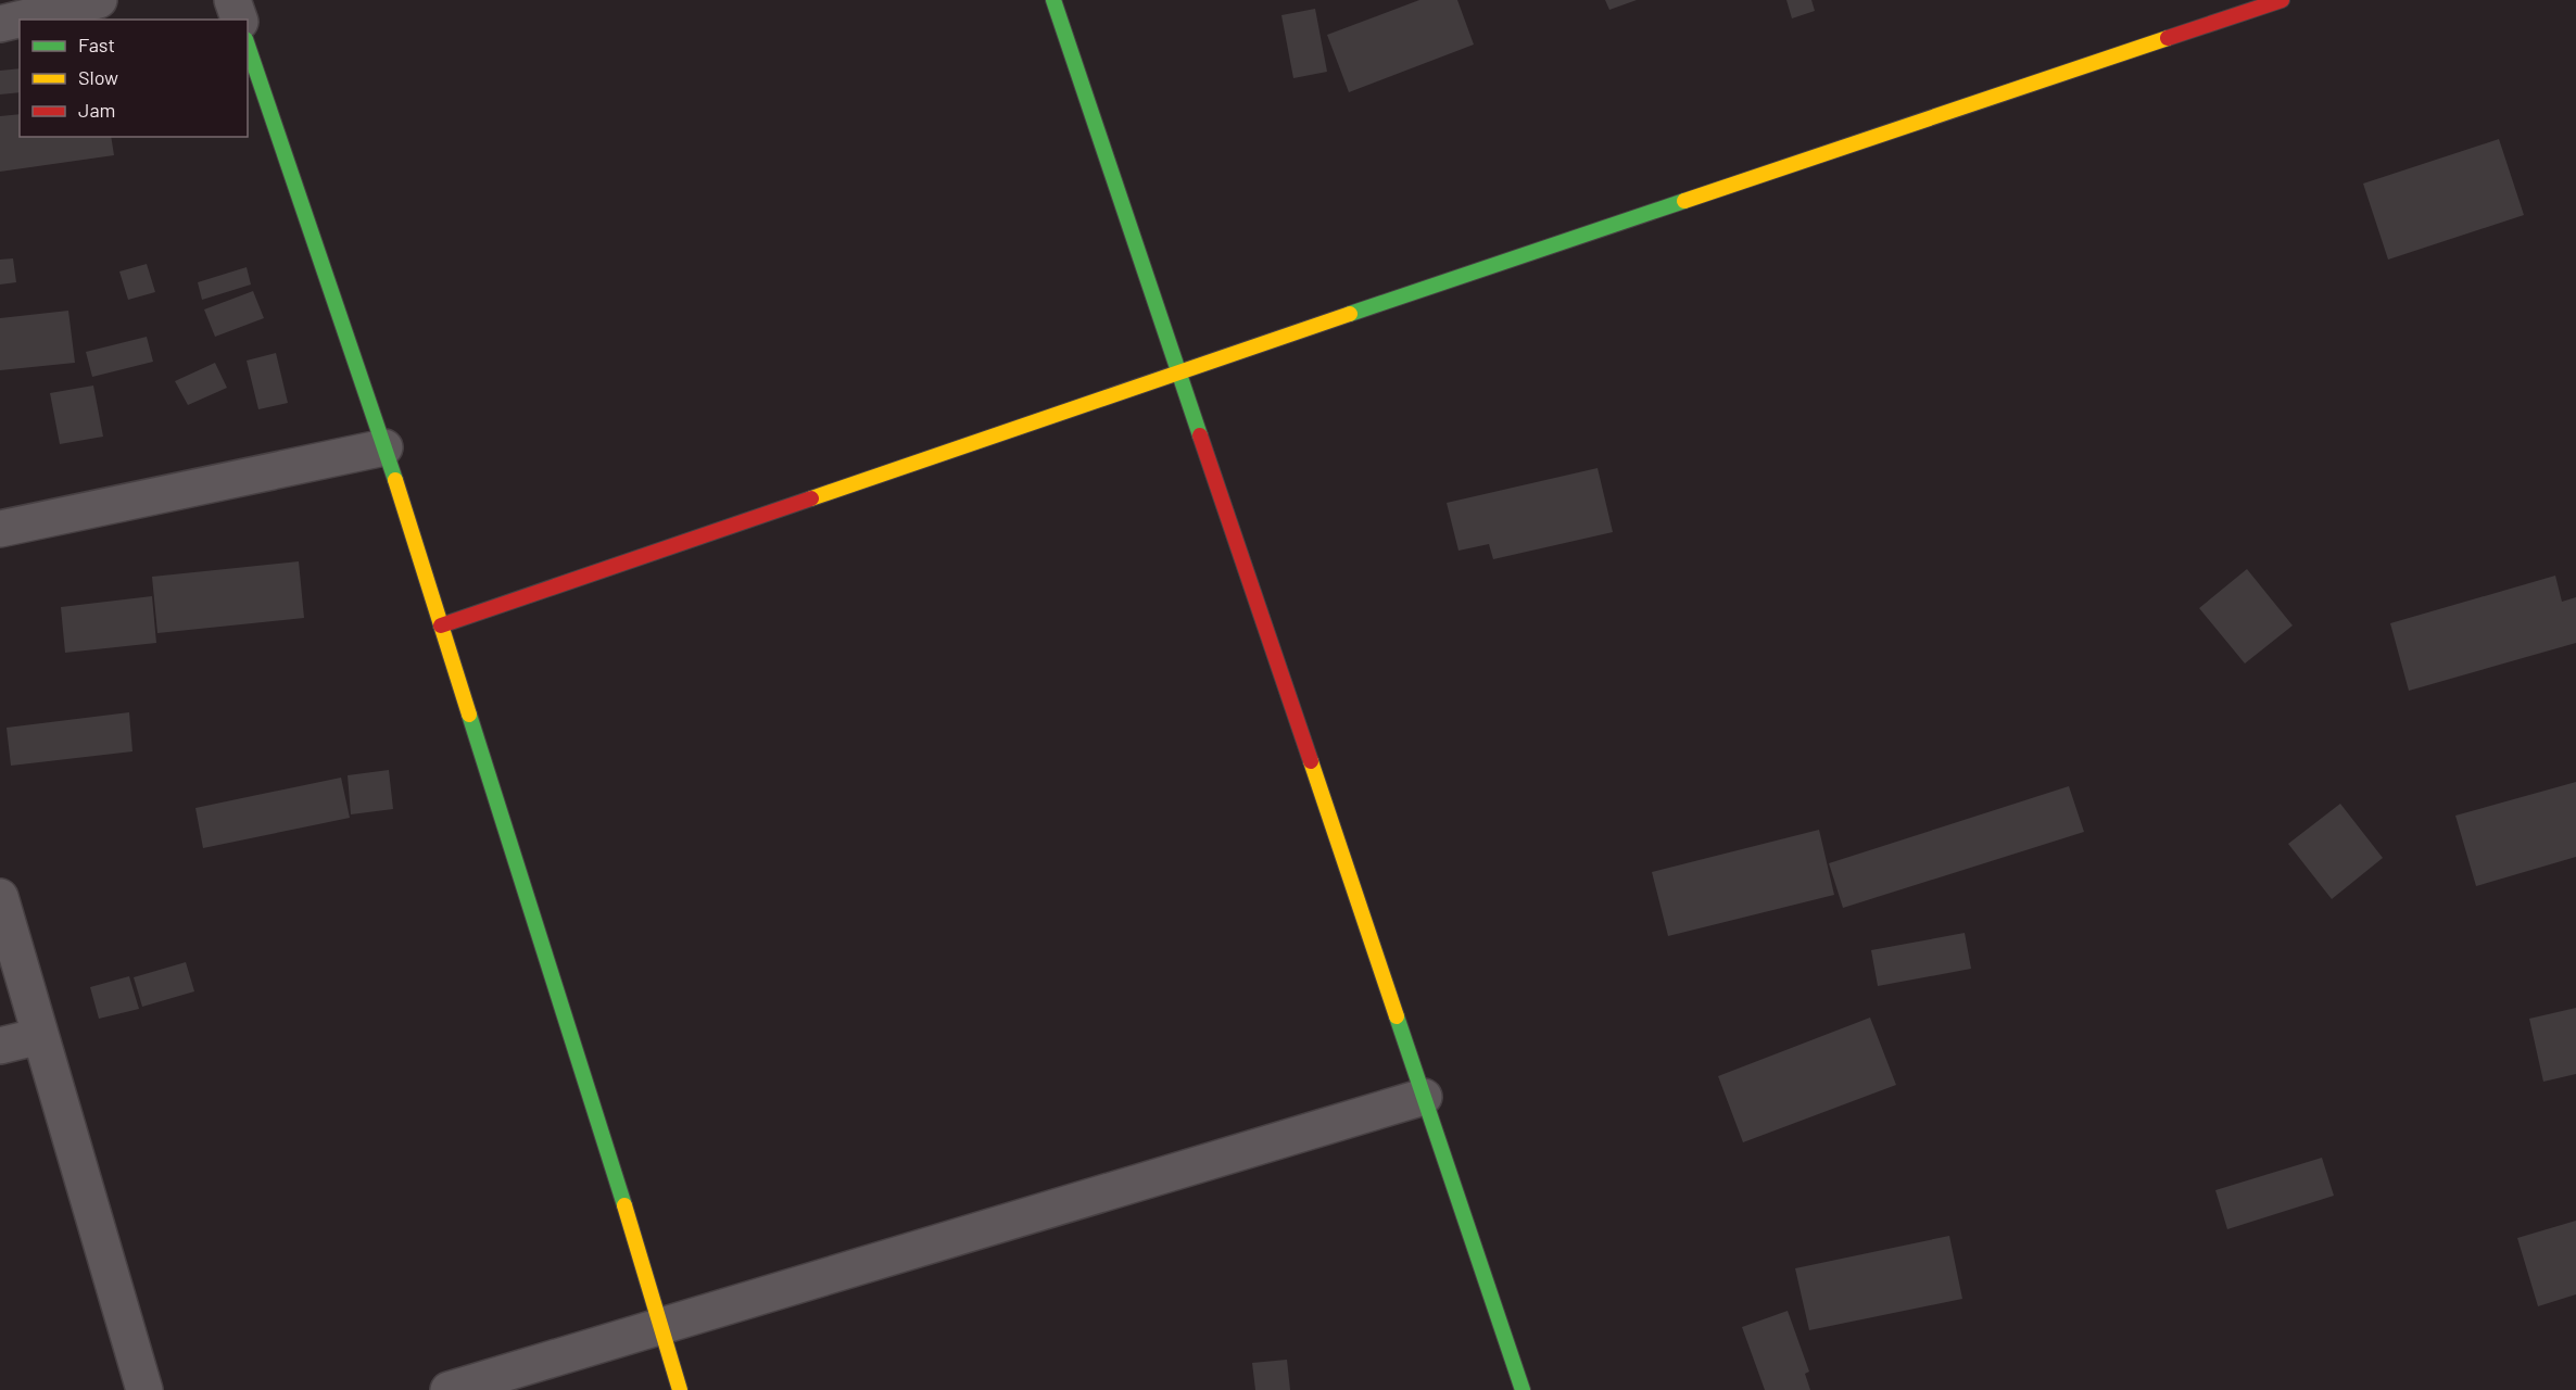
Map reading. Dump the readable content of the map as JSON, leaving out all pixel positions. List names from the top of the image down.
{
  "legend": ["Fast", "Slow", "Jam"]
}
